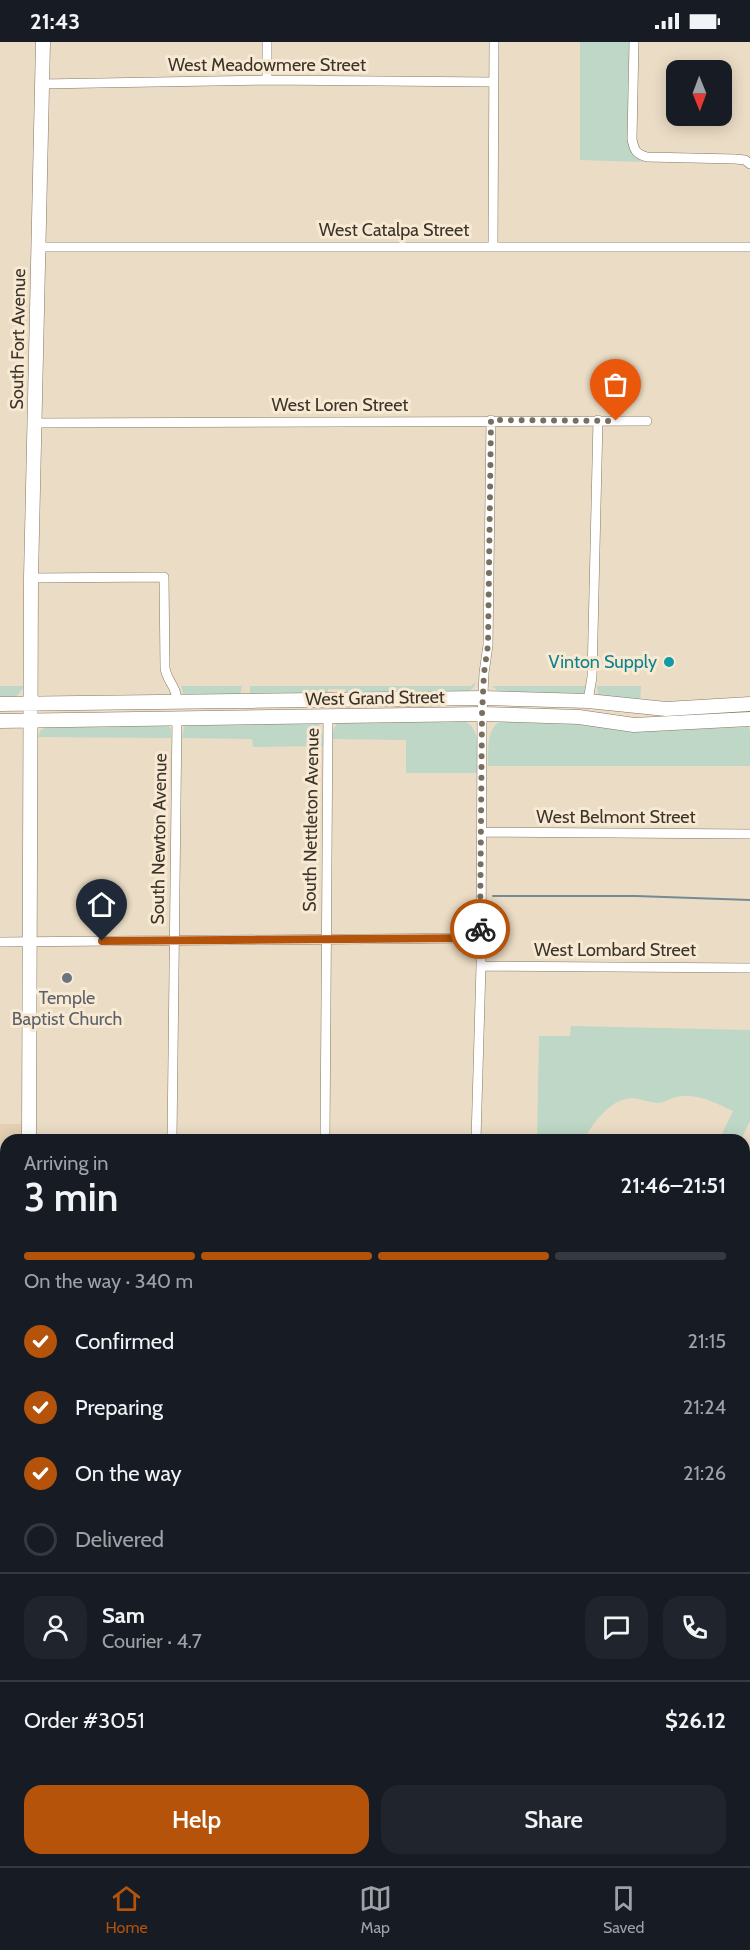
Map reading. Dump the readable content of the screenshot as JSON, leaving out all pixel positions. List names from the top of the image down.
{
  "streets": {
    "main road": ["South Fort Avenue", "West Grand Street"],
    "street": [
      "West Meadowmere Street",
      "West Catalpa Street",
      "West Loren Street",
      "West Belmont Street",
      "South Nettleton Avenue",
      "South Newton Avenue",
      "West Lombard Street"
    ]
  },
  "crossings": [
    ["West Meadowmere Street", "South Fort Avenue"],
    ["West Catalpa Street", "South Fort Avenue"],
    ["South Fort Avenue", "West Loren Street"],
    ["South Fort Avenue", "West Grand Street"],
    ["West Grand Street", "South Nettleton Avenue"],
    ["West Grand Street", "South Newton Avenue"]
  ],
  "places": ["Vinton Supply", "Temple Baptist Church"],
  "north": "bottom",
  "page": {
    "status": "21:43",
    "heading": ["3 min", "Arriving in", "21:46–21:51"],
    "panel": [
      "Sam",
      "Courier · 4.7",
      "Order #3051",
      "$26.12"
    ],
    "bar": "On the way · 340 m",
    "list": [
      ["Confirmed", "21:15"],
      ["Preparing", "21:24"],
      ["On the way", "21:26"],
      "Delivered"
    ],
    "buttons": ["Help", "Share"],
    "tabs": ["Home", "Map", "Saved"]
  }
}
